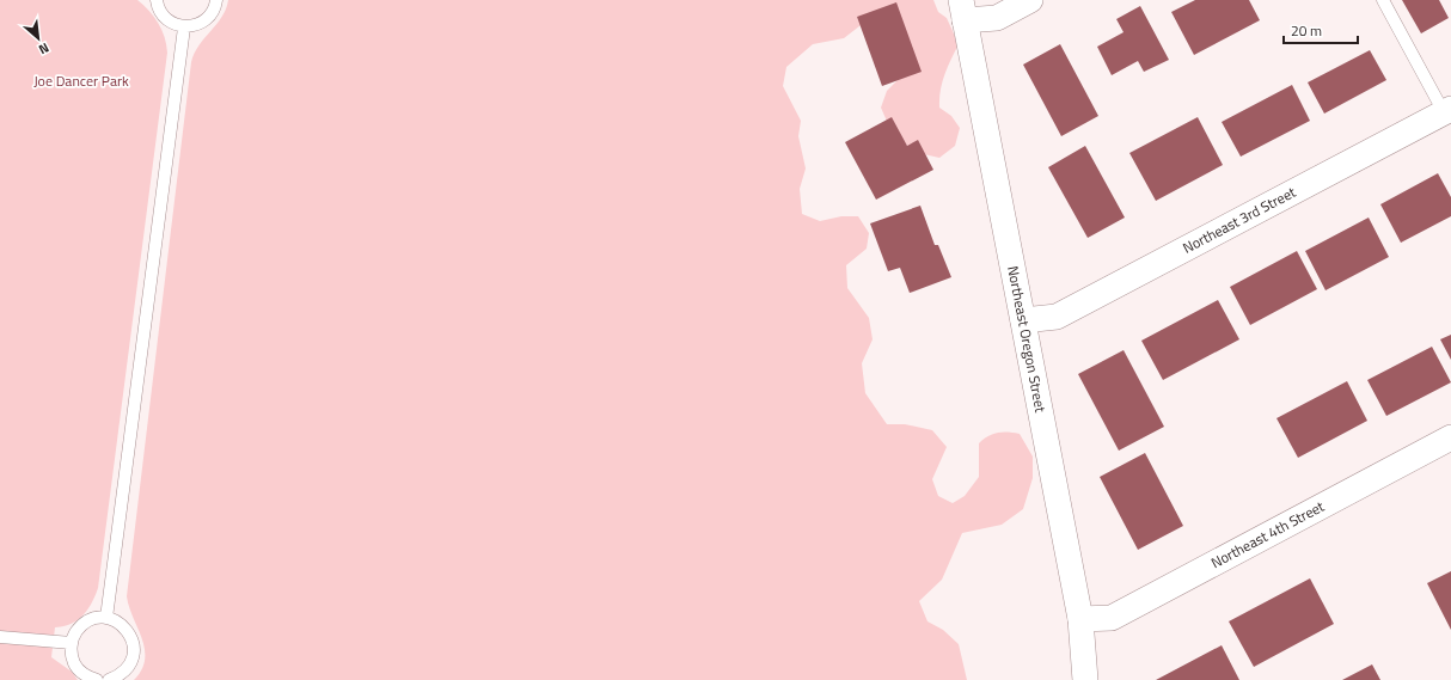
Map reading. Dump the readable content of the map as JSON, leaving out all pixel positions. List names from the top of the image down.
{
  "streets": {
    "street": ["Northeast 3rd Street", "Northeast Oregon Street", "Northeast 4th Street"]
  },
  "crossings": [
    ["Northeast 3rd Street", "Northeast Oregon Street"],
    ["Northeast Oregon Street", "Northeast 4th Street"]
  ],
  "parks": ["Joe Dancer Park"],
  "scale_bar": "20 m",
  "north": "bottom right"
}
